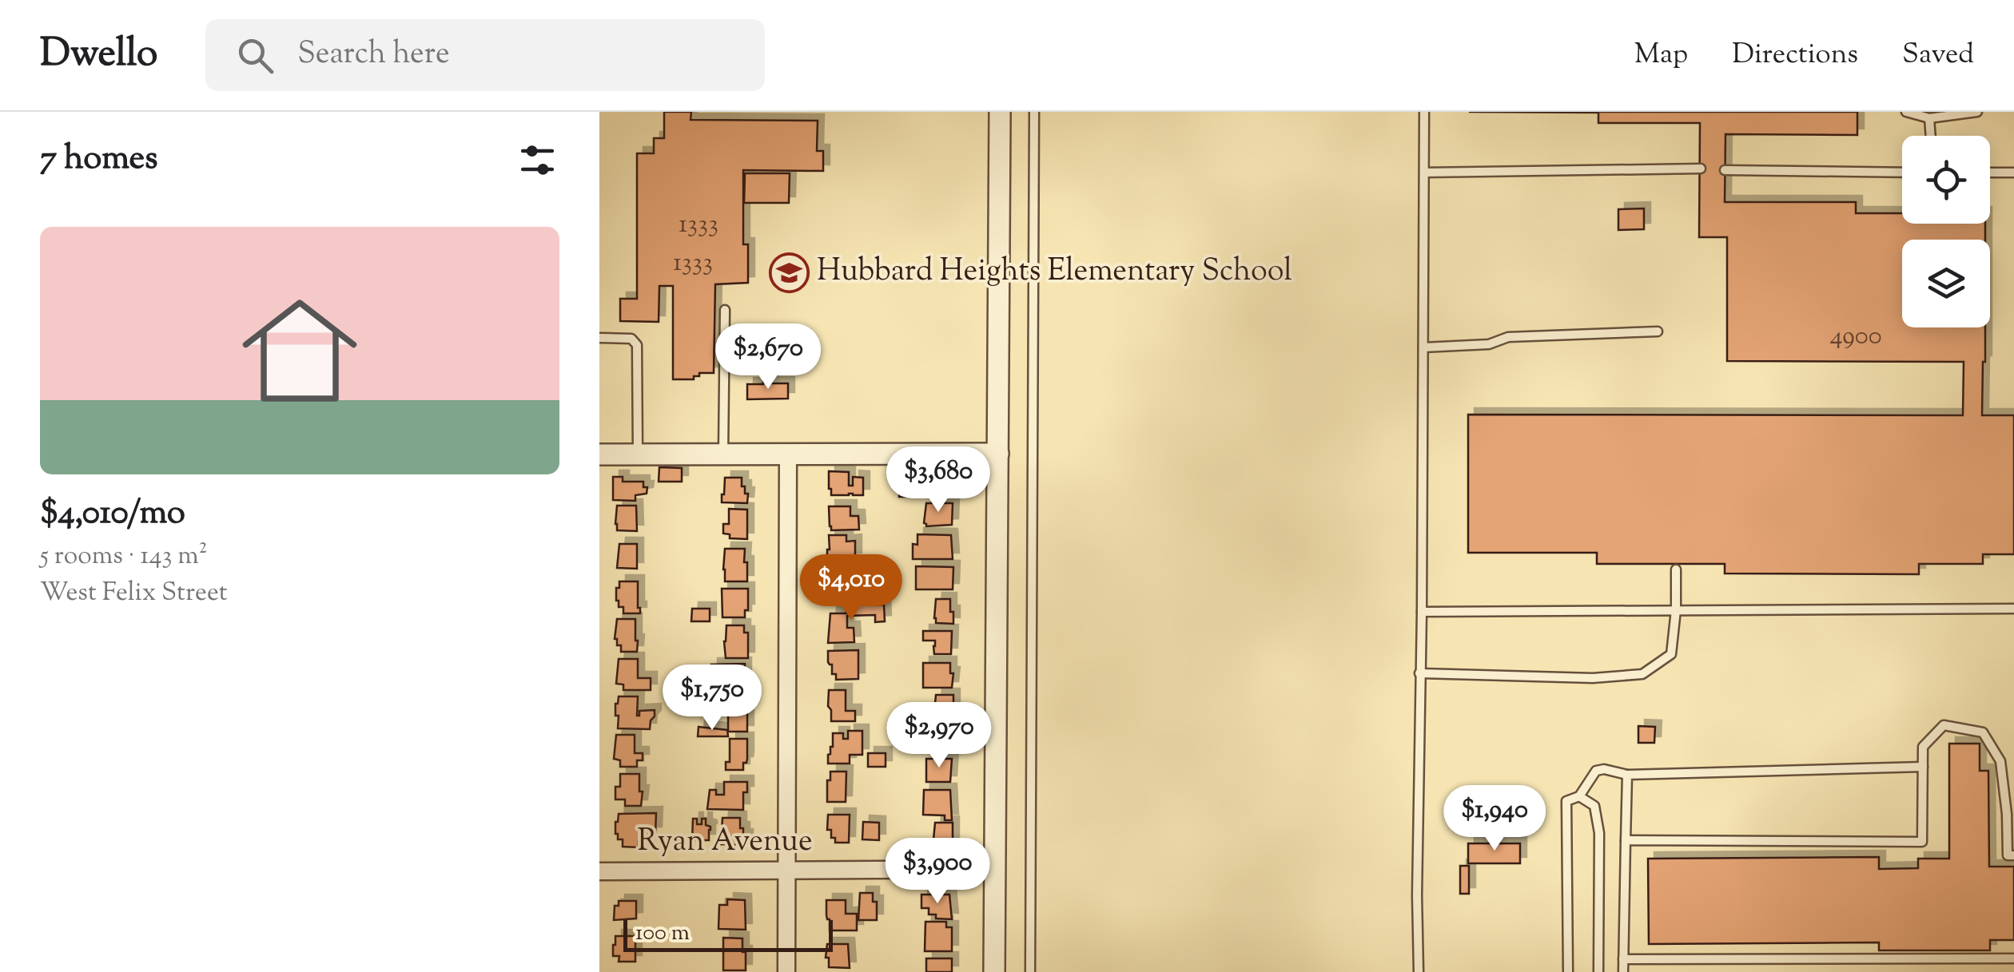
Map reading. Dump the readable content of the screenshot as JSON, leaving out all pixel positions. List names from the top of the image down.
{
  "streets": {
    "street": ["Ryan Avenue"]
  },
  "places": {
    "school or university": ["Hubbard Heights Elementary School"]
  },
  "house_numbers": ["1333", "1333", "4900"],
  "scale_bar": "100 m",
  "page": {
    "header": "Dwello",
    "search": "Search here",
    "nav": ["Map", "Directions", "Saved"],
    "heading": "7 homes",
    "list": [
      {
        "name": "$4,010/mo",
        "note": "5 rooms · 143 m² · West Felix Street"
      }
    ],
    "price": [
      "$2,670",
      "$3,680",
      "$4,010",
      "$1,750",
      "$2,970",
      "$1,940",
      "$3,900"
    ],
    "scale": "100 m"
  }
}
